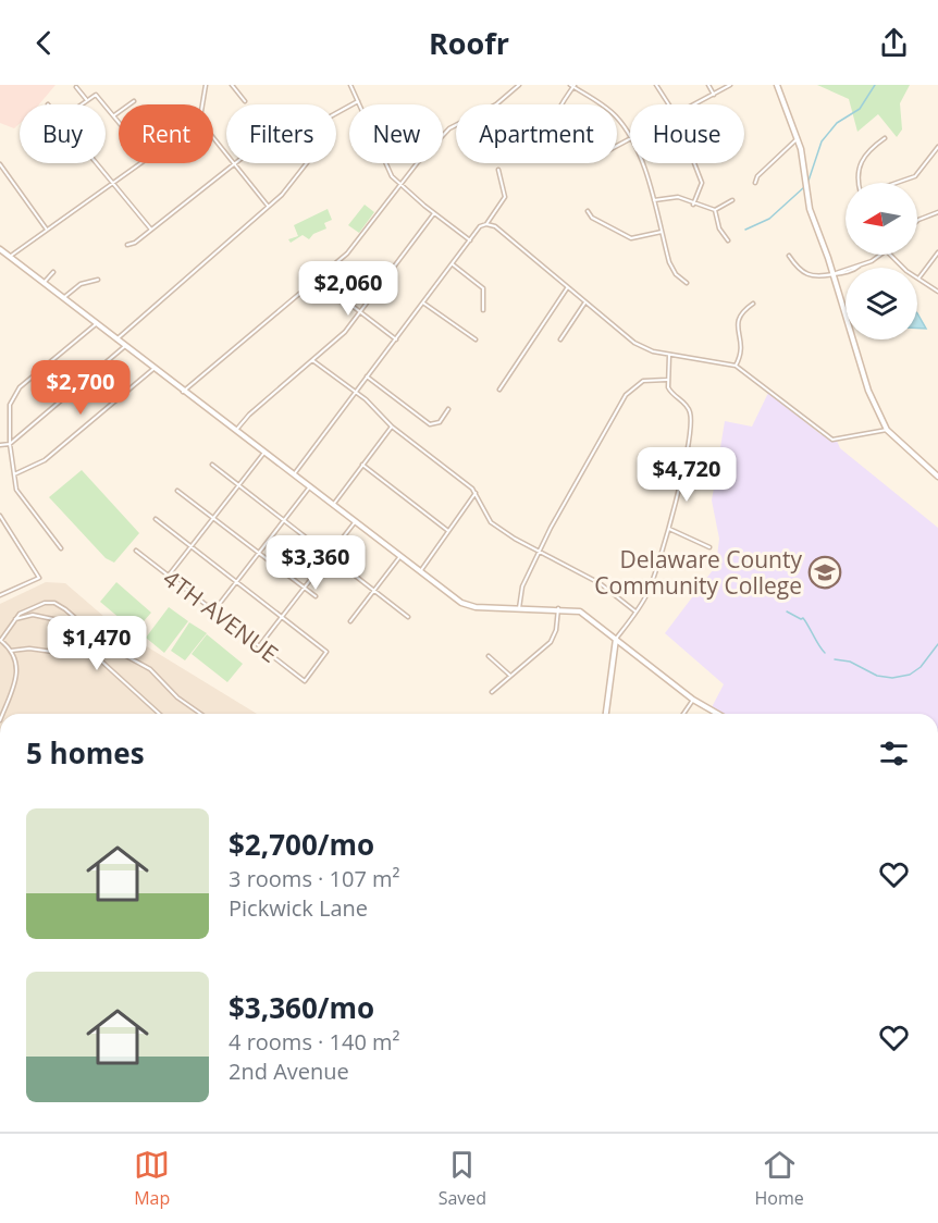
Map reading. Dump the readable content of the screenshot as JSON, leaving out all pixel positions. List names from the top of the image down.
{
  "streets": {
    "street": ["4TH AVENUE"]
  },
  "places": {
    "school or university": ["Delaware County Community College"]
  },
  "north": "left",
  "page": {
    "header": "Roofr",
    "chip": [
      "Buy",
      "Rent",
      "Filters",
      "New",
      "Apartment",
      "House"
    ],
    "price": [
      "$2,060",
      "$2,700",
      "$4,720",
      "$3,360",
      "$1,470"
    ],
    "heading": "5 homes",
    "list": [
      {
        "name": "$2,700/mo",
        "note": "3 rooms · 107 m² · Pickwick Lane"
      },
      {
        "name": "$3,360/mo",
        "note": "4 rooms · 140 m² · 2nd Avenue"
      }
    ],
    "tabs": ["Map", "Saved", "Home"]
  }
}
